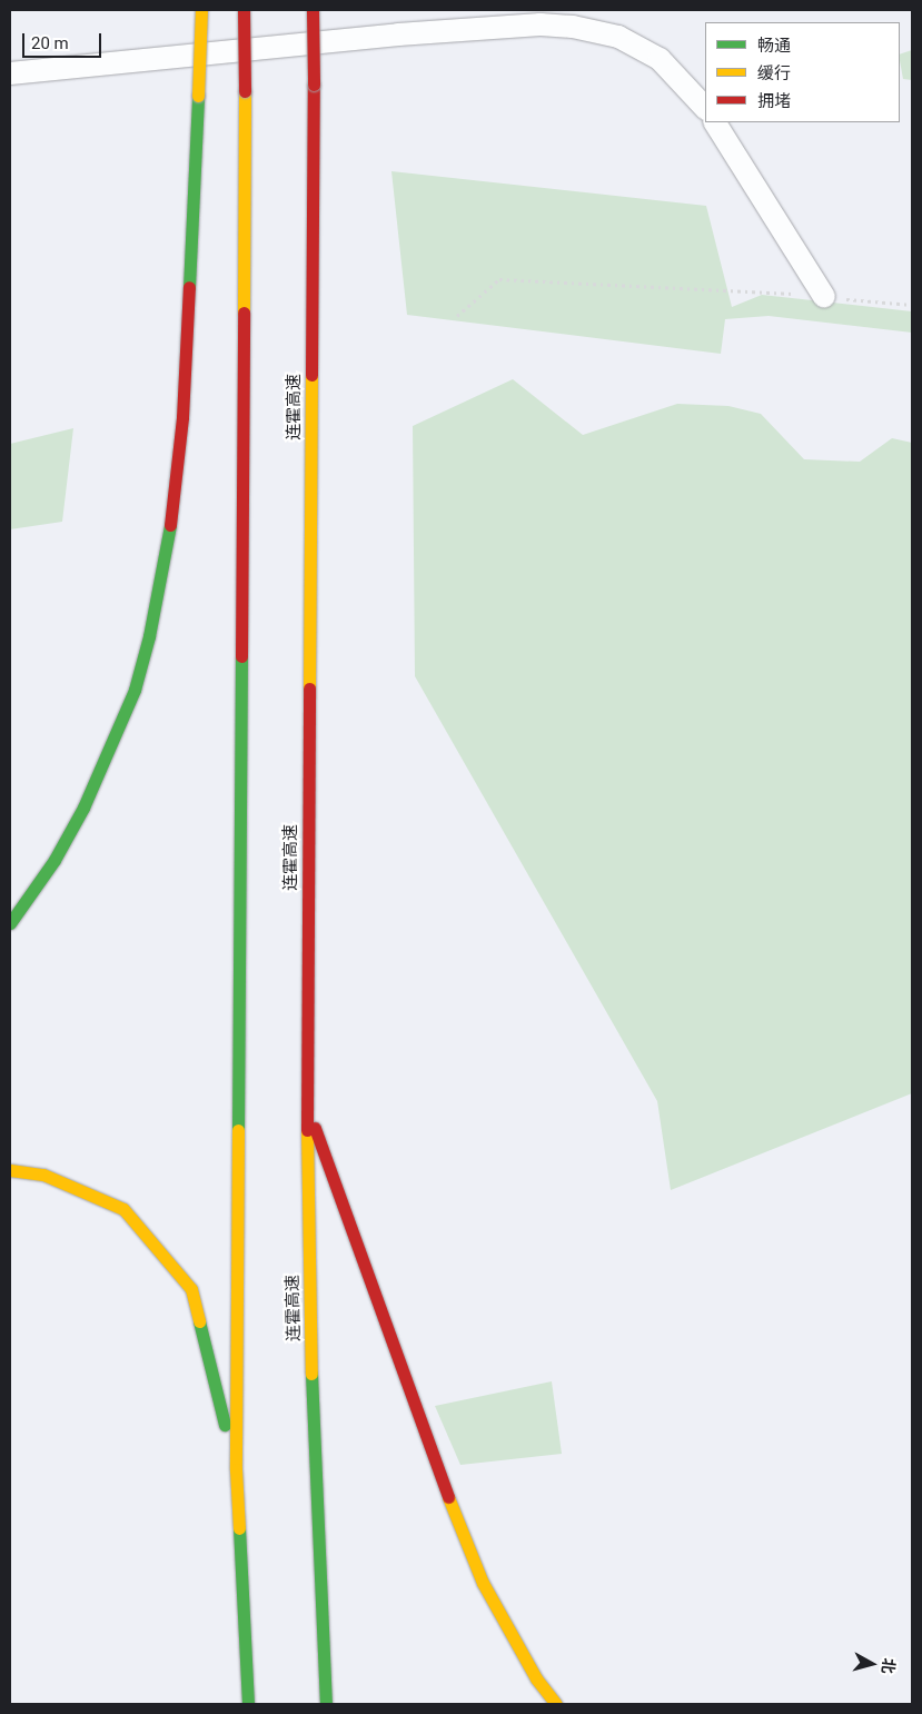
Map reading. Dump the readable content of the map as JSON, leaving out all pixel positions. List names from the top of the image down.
{
  "streets": {
    "highway": ["连霍高速"]
  },
  "legend": ["畅通", "缓行", "拥堵"],
  "scale_bar": "20 m",
  "north": "right"
}
